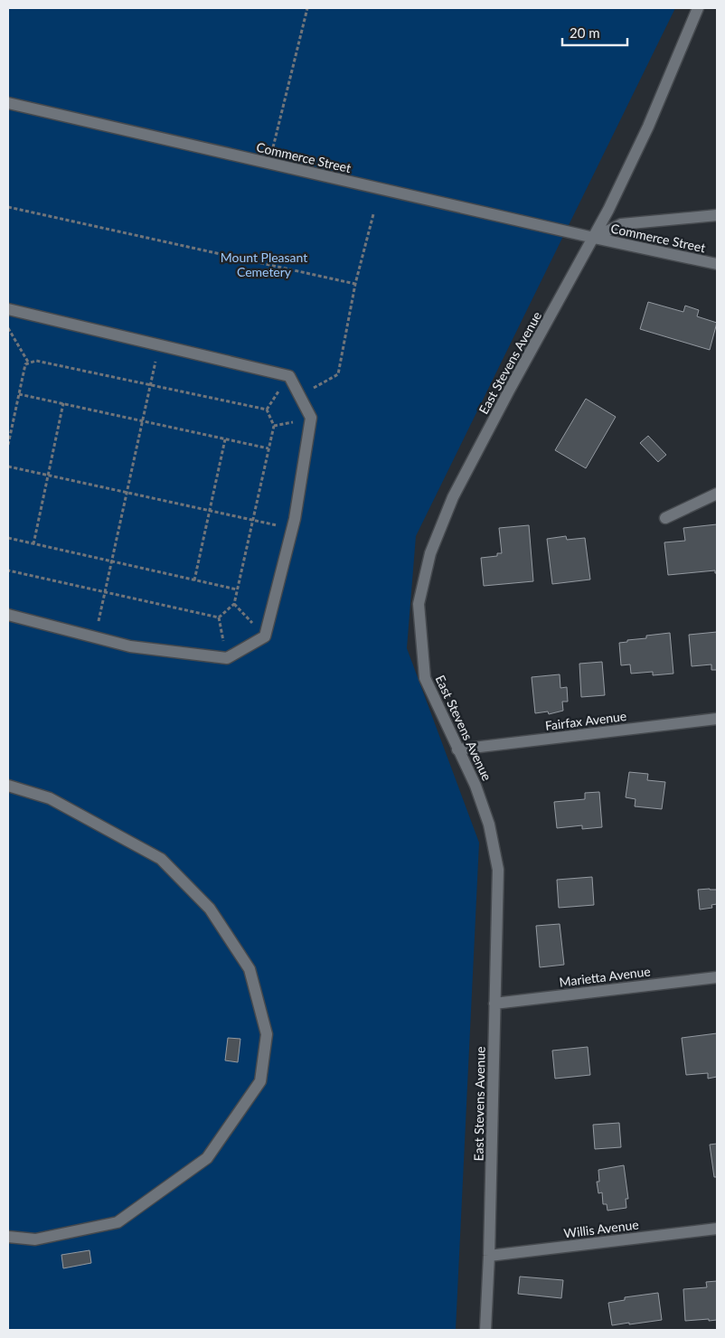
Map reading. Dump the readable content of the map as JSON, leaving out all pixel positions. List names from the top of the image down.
{
  "streets": {
    "street": [
      "Commerce Street",
      "East Stevens Avenue",
      "Fairfax Avenue",
      "Marietta Avenue",
      "Willis Avenue"
    ]
  },
  "crossings": [
    ["Commerce Street", "East Stevens Avenue"],
    ["East Stevens Avenue", "Fairfax Avenue"],
    ["East Stevens Avenue", "Marietta Avenue"],
    ["East Stevens Avenue", "Willis Avenue"]
  ],
  "parks": ["Mount Pleasant Cemetery"],
  "scale_bar": "20 m"
}
